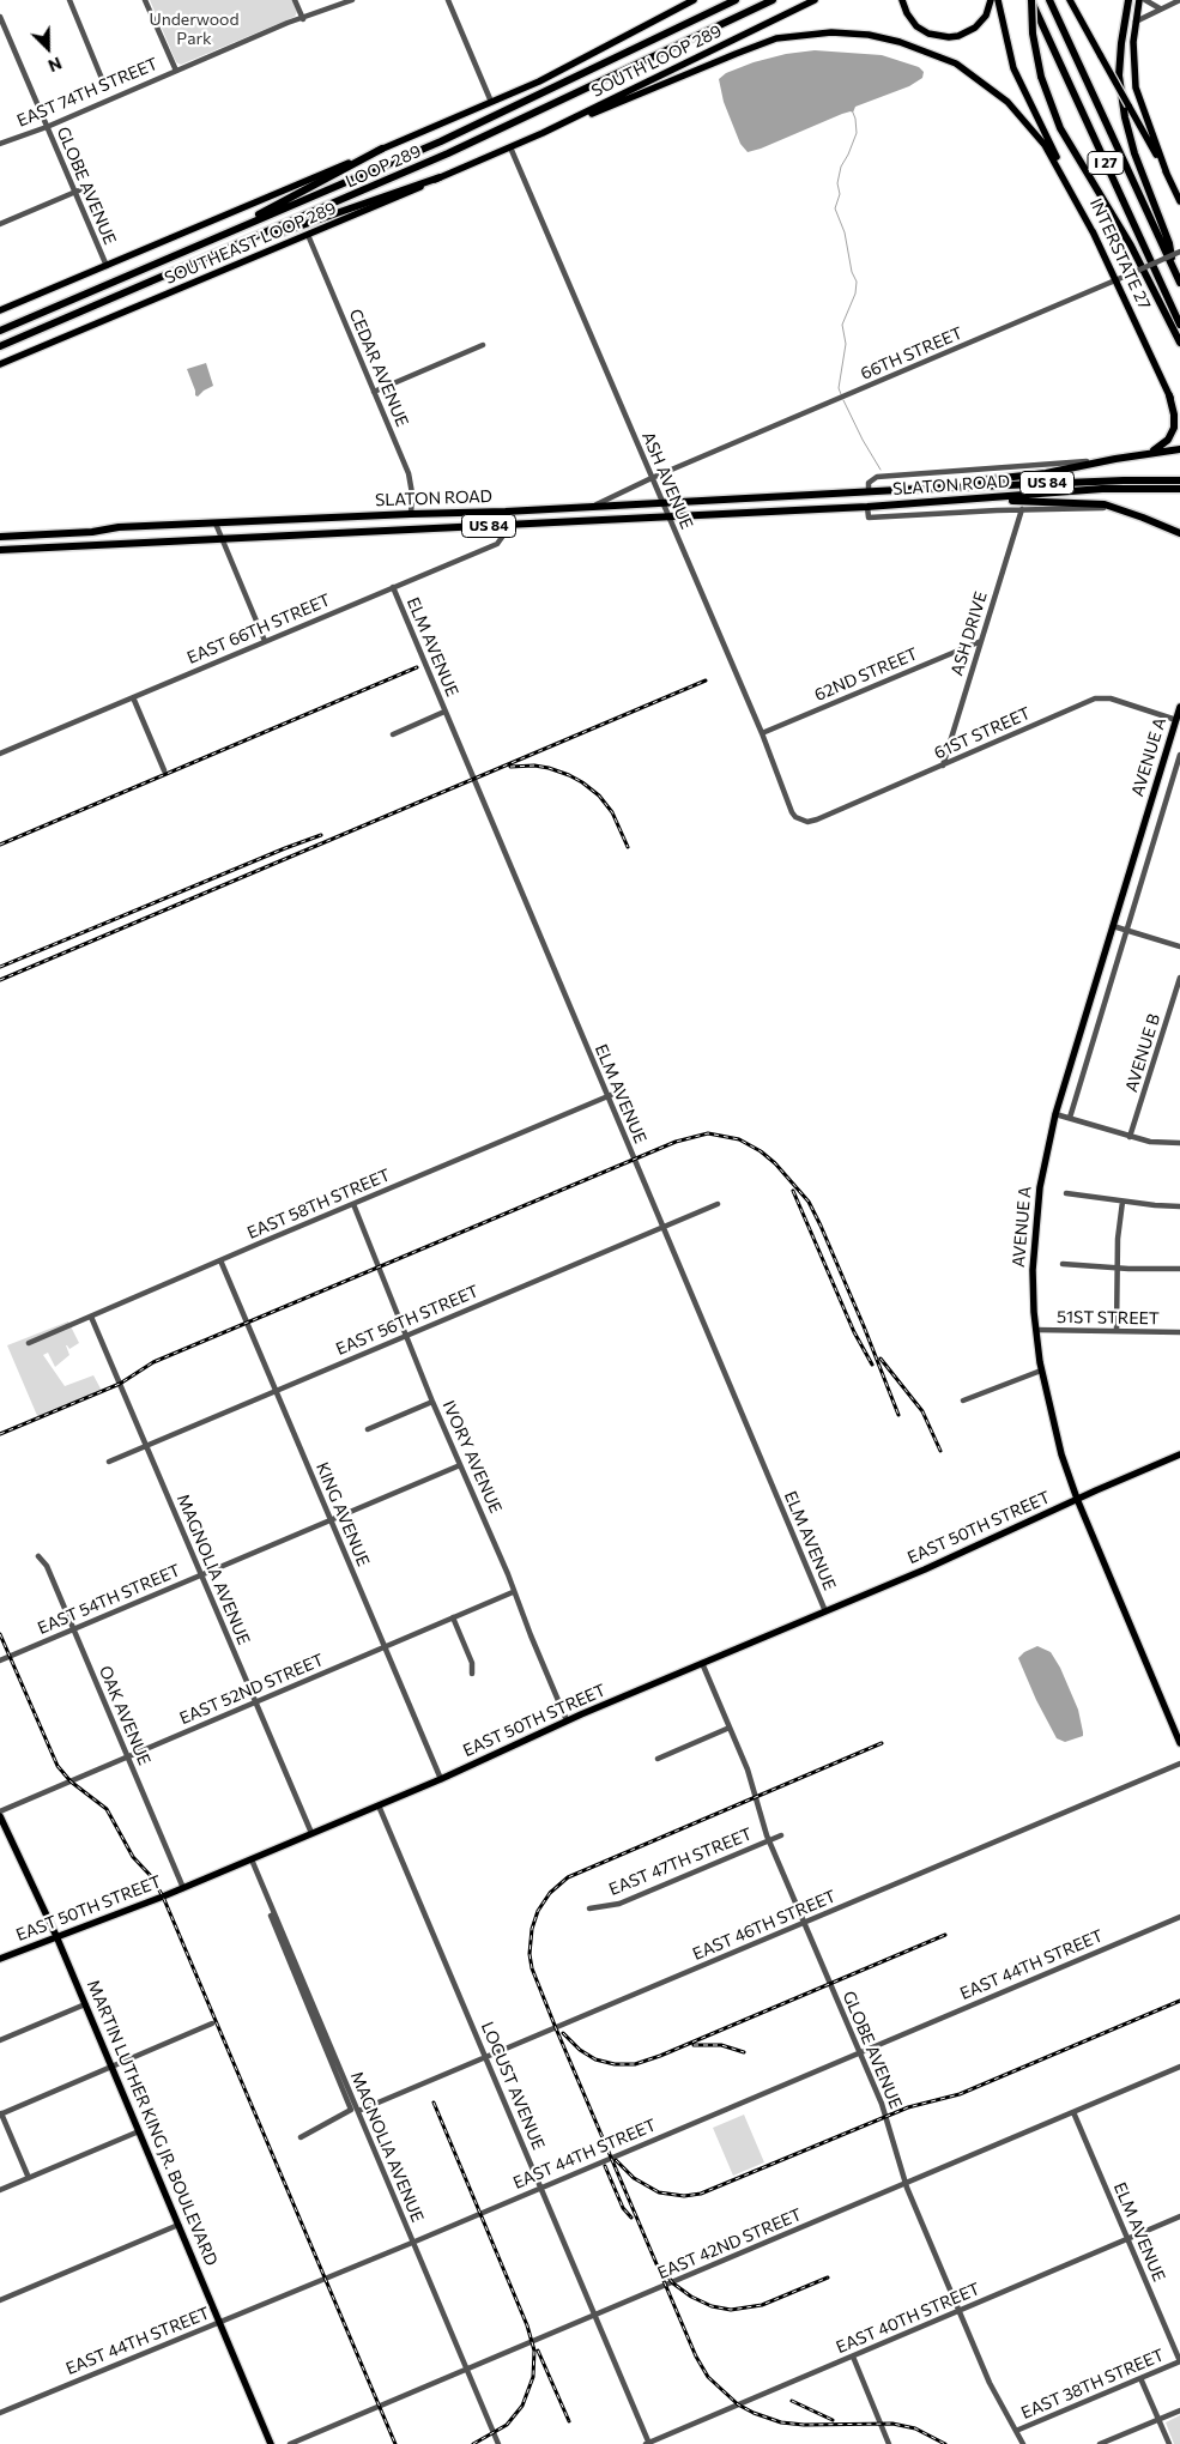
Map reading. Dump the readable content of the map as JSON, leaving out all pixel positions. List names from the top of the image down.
{
  "streets": {
    "highway": [
      "I 27",
      "LOOP 289",
      "US 84",
      "SLATON ROAD"
    ],
    "main road": [
      "SOUTH LOOP 289",
      "SOUTHEAST LOOP 289",
      "INTERSTATE 27",
      "AVENUE A",
      "EAST 50TH STREET",
      "MARTIN LUTHER KING JR. BOULEVARD"
    ],
    "street": [
      "EAST 74TH STREET",
      "GLOBE AVENUE",
      "66TH STREET",
      "CEDAR AVENUE",
      "ASH AVENUE",
      "EAST 66TH STREET",
      "ASH DRIVE",
      "ELM AVENUE",
      "62ND STREET",
      "61ST STREET",
      "AVENUE B",
      "EAST 58TH STREET",
      "51ST STREET",
      "EAST 56TH STREET",
      "IVORY AVENUE",
      "KING AVENUE",
      "MAGNOLIA AVENUE",
      "EAST 54TH STREET",
      "EAST 52ND STREET",
      "OAK AVENUE",
      "EAST 47TH STREET",
      "EAST 46TH STREET",
      "EAST 44TH STREET",
      "LOCUST AVENUE",
      "EAST 42ND STREET",
      "EAST 40TH STREET",
      "EAST 38TH STREET"
    ]
  },
  "crossings": [
    ["SOUTH LOOP 289", "SOUTHEAST LOOP 289"],
    ["SOUTH LOOP 289", "ASH AVENUE"],
    ["EAST 74TH STREET", "GLOBE AVENUE"],
    ["GLOBE AVENUE", "EAST 50TH STREET"],
    ["GLOBE AVENUE", "EAST 47TH STREET"],
    ["GLOBE AVENUE", "EAST 46TH STREET"],
    ["GLOBE AVENUE", "EAST 44TH STREET"],
    ["GLOBE AVENUE", "EAST 42ND STREET"],
    ["GLOBE AVENUE", "EAST 40TH STREET"],
    ["GLOBE AVENUE", "EAST 38TH STREET"],
    ["SOUTHEAST LOOP 289", "CEDAR AVENUE"],
    ["SOUTHEAST LOOP 289", "ASH AVENUE"],
    ["INTERSTATE 27", "66TH STREET"],
    ["66TH STREET", "ASH AVENUE"],
    ["CEDAR AVENUE", "SLATON ROAD"],
    ["ASH AVENUE", "SLATON ROAD"],
    ["ASH AVENUE", "62ND STREET"],
    ["ASH AVENUE", "61ST STREET"],
    ["SLATON ROAD", "EAST 66TH STREET"],
    ["SLATON ROAD", "ASH DRIVE"],
    ["EAST 66TH STREET", "ELM AVENUE"],
    ["ASH DRIVE", "62ND STREET"],
    ["ASH DRIVE", "61ST STREET"],
    ["ELM AVENUE", "EAST 58TH STREET"],
    ["ELM AVENUE", "EAST 56TH STREET"],
    ["ELM AVENUE", "EAST 50TH STREET"],
    ["ELM AVENUE", "EAST 42ND STREET"],
    ["ELM AVENUE", "EAST 40TH STREET"],
    ["ELM AVENUE", "EAST 38TH STREET"],
    ["61ST STREET", "AVENUE A"],
    ["AVENUE A", "51ST STREET"],
    ["AVENUE A", "EAST 50TH STREET"],
    ["EAST 58TH STREET", "IVORY AVENUE"],
    ["EAST 58TH STREET", "KING AVENUE"],
    ["EAST 58TH STREET", "MAGNOLIA AVENUE"],
    ["EAST 56TH STREET", "IVORY AVENUE"],
    ["EAST 56TH STREET", "KING AVENUE"],
    ["EAST 56TH STREET", "MAGNOLIA AVENUE"],
    ["IVORY AVENUE", "EAST 50TH STREET"],
    ["IVORY AVENUE", "EAST 54TH STREET"],
    ["IVORY AVENUE", "EAST 52ND STREET"],
    ["KING AVENUE", "EAST 50TH STREET"],
    ["KING AVENUE", "EAST 54TH STREET"],
    ["KING AVENUE", "EAST 52ND STREET"],
    ["EAST 50TH STREET", "MAGNOLIA AVENUE"],
    ["EAST 50TH STREET", "OAK AVENUE"],
    ["EAST 50TH STREET", "LOCUST AVENUE"],
    ["EAST 50TH STREET", "MARTIN LUTHER KING JR. BOULEVARD"],
    ["MAGNOLIA AVENUE", "EAST 54TH STREET"],
    ["MAGNOLIA AVENUE", "EAST 52ND STREET"],
    ["MAGNOLIA AVENUE", "EAST 46TH STREET"],
    ["MAGNOLIA AVENUE", "EAST 44TH STREET"],
    ["MAGNOLIA AVENUE", "EAST 42ND STREET"],
    ["EAST 54TH STREET", "OAK AVENUE"],
    ["EAST 52ND STREET", "OAK AVENUE"],
    ["EAST 52ND STREET", "MARTIN LUTHER KING JR. BOULEVARD"],
    ["EAST 46TH STREET", "LOCUST AVENUE"],
    ["EAST 44TH STREET", "LOCUST AVENUE"],
    ["EAST 44TH STREET", "MARTIN LUTHER KING JR. BOULEVARD"],
    ["LOCUST AVENUE", "EAST 42ND STREET"],
    ["LOCUST AVENUE", "EAST 40TH STREET"]
  ],
  "parks": ["Underwood Park"],
  "north": "bottom right"
}
